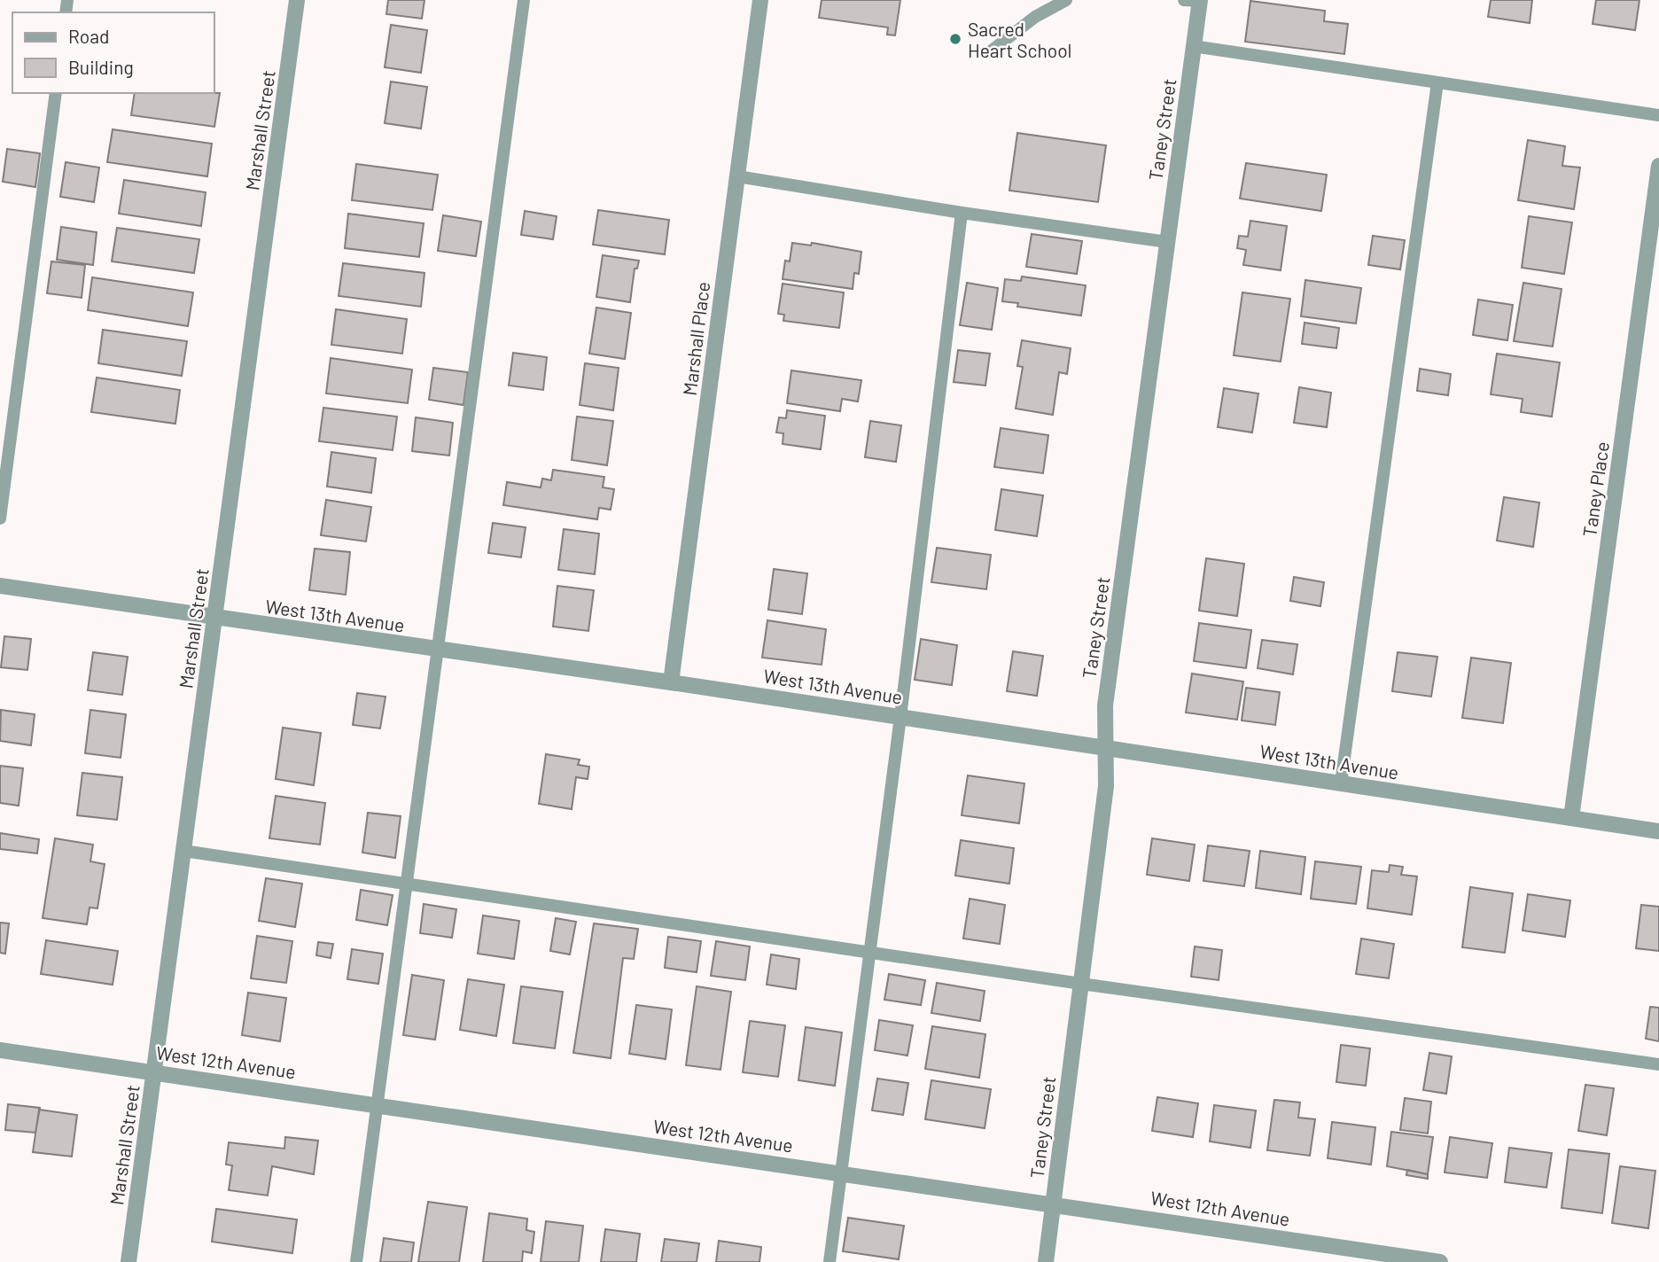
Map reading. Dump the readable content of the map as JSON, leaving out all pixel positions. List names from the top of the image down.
{
  "streets": {
    "street": [
      "Taney Street",
      "Marshall Street",
      "Marshall Place",
      "Taney Place",
      "West 13th Avenue",
      "West 12th Avenue"
    ]
  },
  "crossings": [
    ["Taney Street", "West 13th Avenue"],
    ["Taney Street", "West 12th Avenue"],
    ["Marshall Street", "West 13th Avenue"],
    ["Marshall Street", "West 12th Avenue"],
    ["Marshall Place", "West 13th Avenue"],
    ["Taney Place", "West 13th Avenue"]
  ],
  "places": ["Sacred Heart School"],
  "legend": ["Road", "Building"]
}
